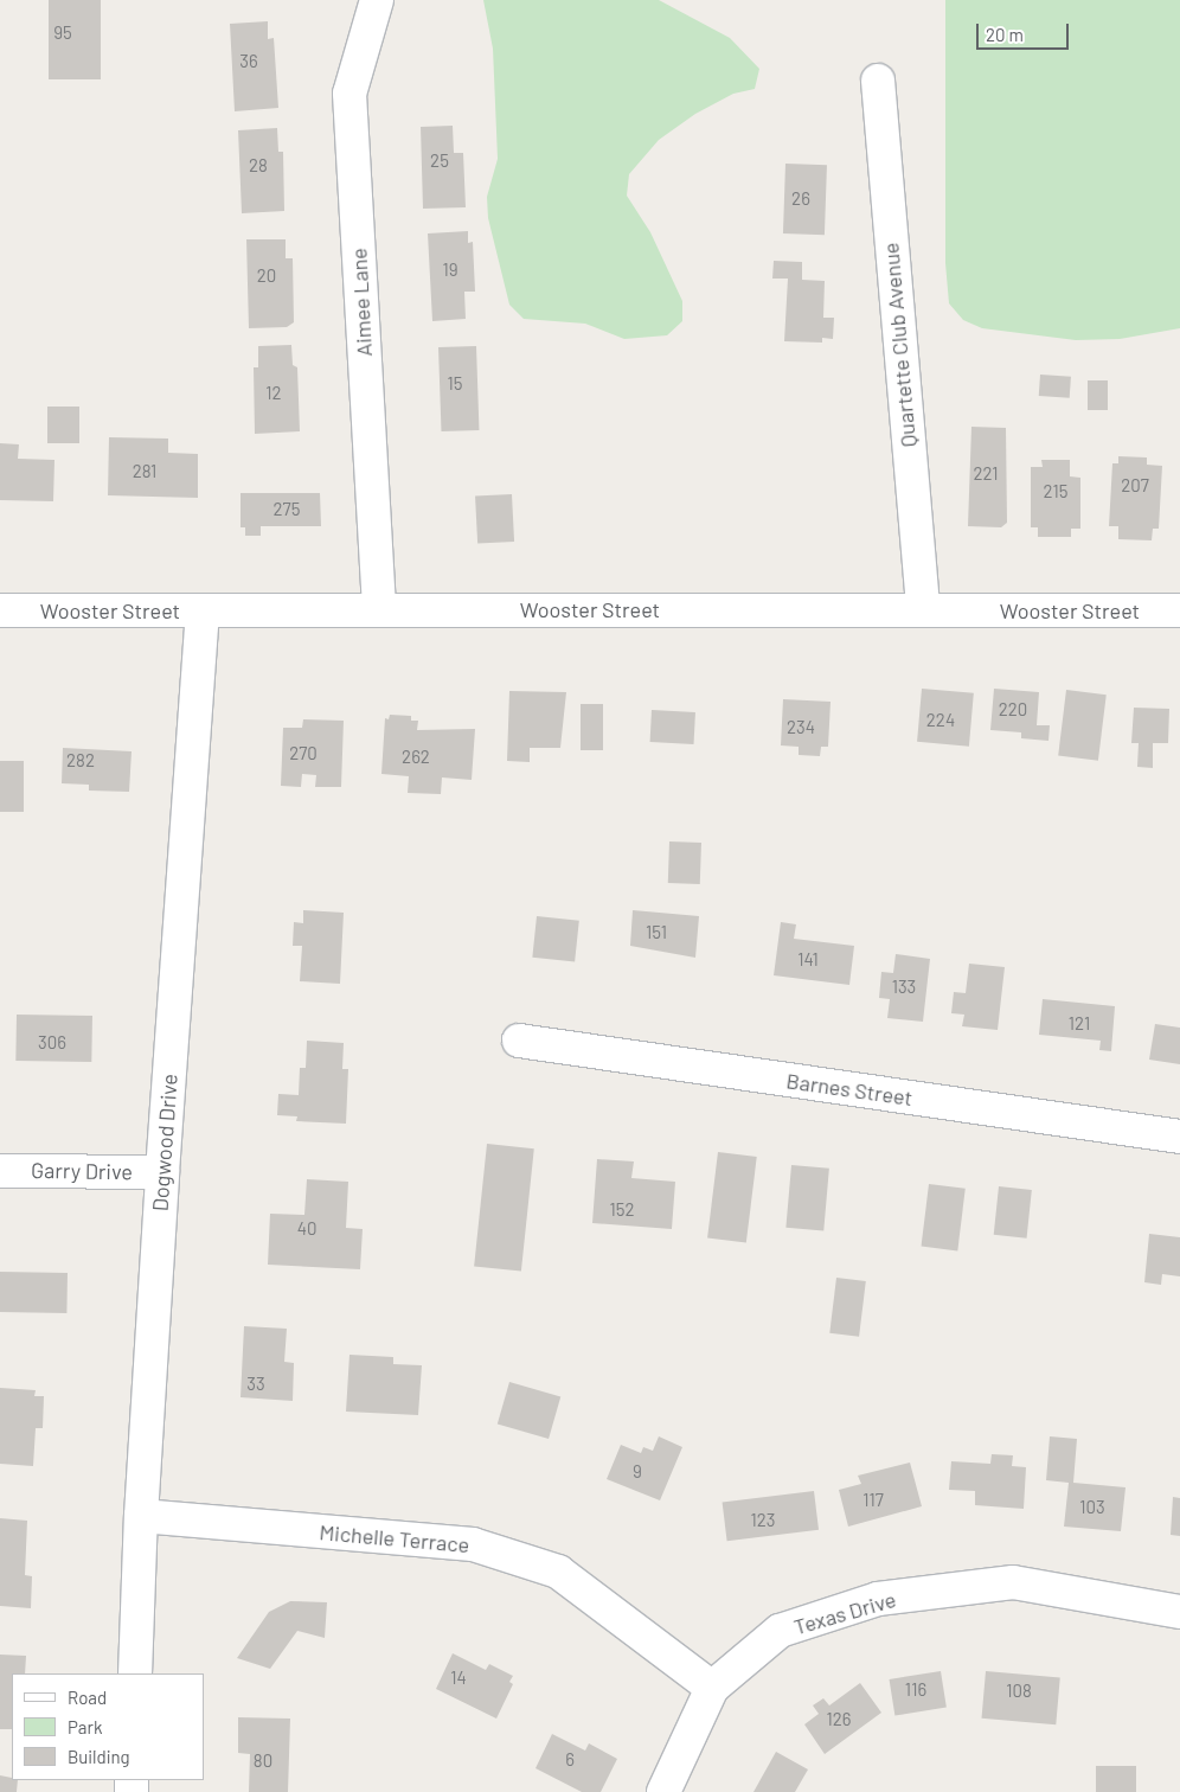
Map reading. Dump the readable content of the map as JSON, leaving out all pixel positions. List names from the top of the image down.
{
  "streets": {
    "street": [
      "Aimee Lane",
      "Quartette Club Avenue",
      "Wooster Street",
      "Barnes Street",
      "Dogwood Drive",
      "Garry Drive",
      "Michelle Terrace",
      "Texas Drive"
    ]
  },
  "crossings": [
    ["Aimee Lane", "Wooster Street"],
    ["Quartette Club Avenue", "Wooster Street"],
    ["Wooster Street", "Dogwood Drive"],
    ["Dogwood Drive", "Garry Drive"],
    ["Dogwood Drive", "Michelle Terrace"],
    ["Michelle Terrace", "Texas Drive"]
  ],
  "house_numbers": [
    "95",
    "36",
    "25",
    "28",
    "26",
    "19",
    "20",
    "15",
    "12",
    "281",
    "221",
    "207",
    "215",
    "275",
    "220",
    "224",
    "234",
    "270",
    "262",
    "282",
    "151",
    "141",
    "133",
    "121",
    "306",
    "152",
    "40",
    "33",
    "9",
    "117",
    "103",
    "123",
    "14",
    "116",
    "108",
    "126",
    "6",
    "80"
  ],
  "legend": ["Road", "Park", "Building"],
  "scale_bar": "20 m"
}
